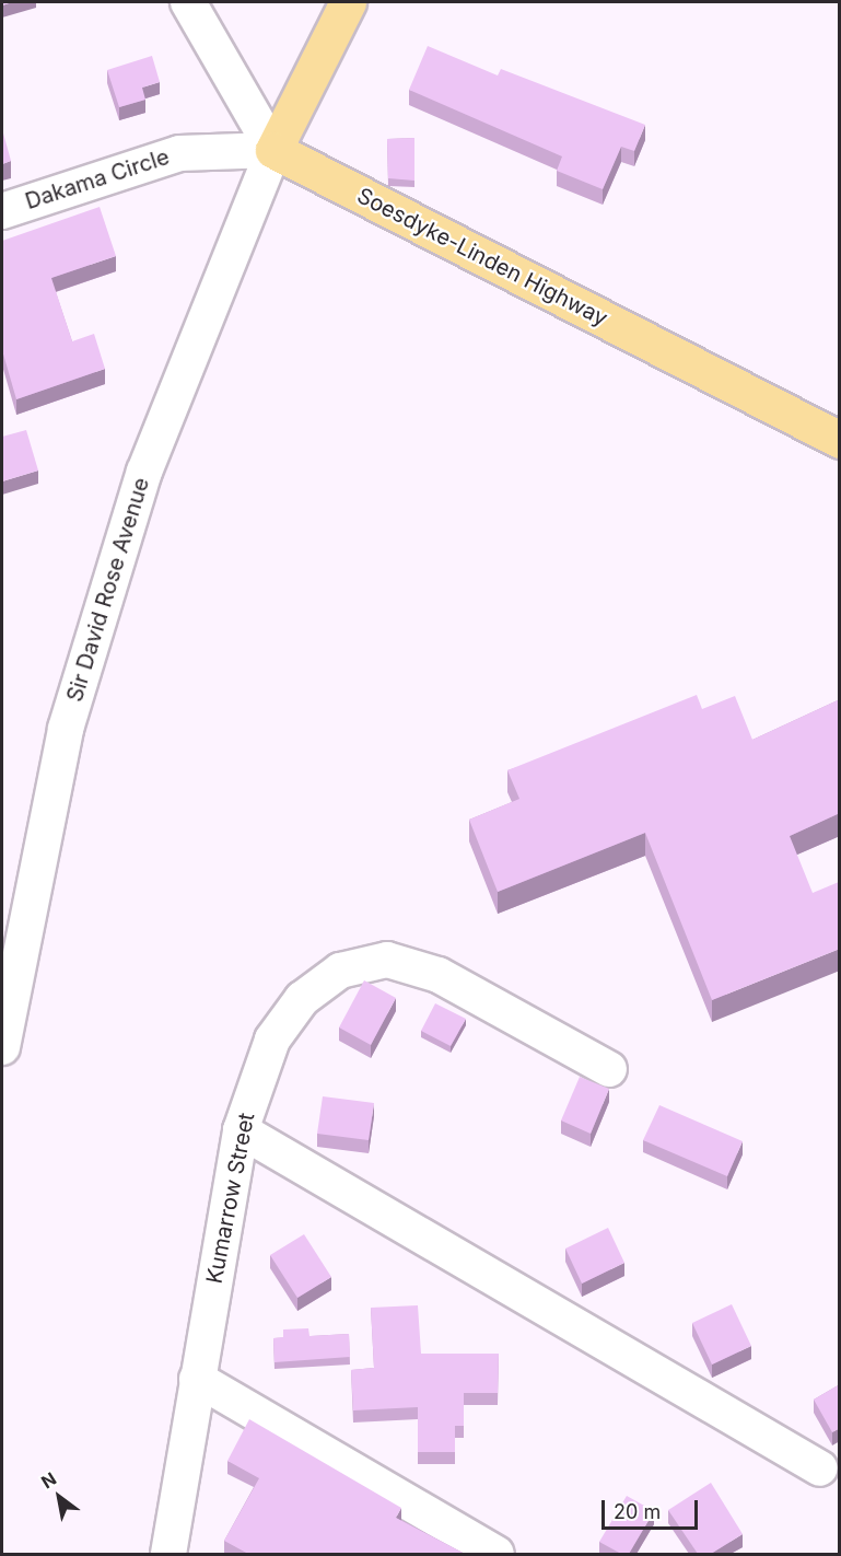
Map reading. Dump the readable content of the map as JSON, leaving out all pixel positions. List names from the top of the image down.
{
  "streets": {
    "main road": ["Soesdyke-Linden Highway"],
    "street": ["Dakama Circle", "Sir David Rose Avenue", "Kumarrow Street"]
  },
  "crossings": [
    ["Dakama Circle", "Soesdyke-Linden Highway"],
    ["Dakama Circle", "Sir David Rose Avenue"],
    ["Soesdyke-Linden Highway", "Sir David Rose Avenue"]
  ],
  "scale_bar": "20 m",
  "north": "top left"
}
